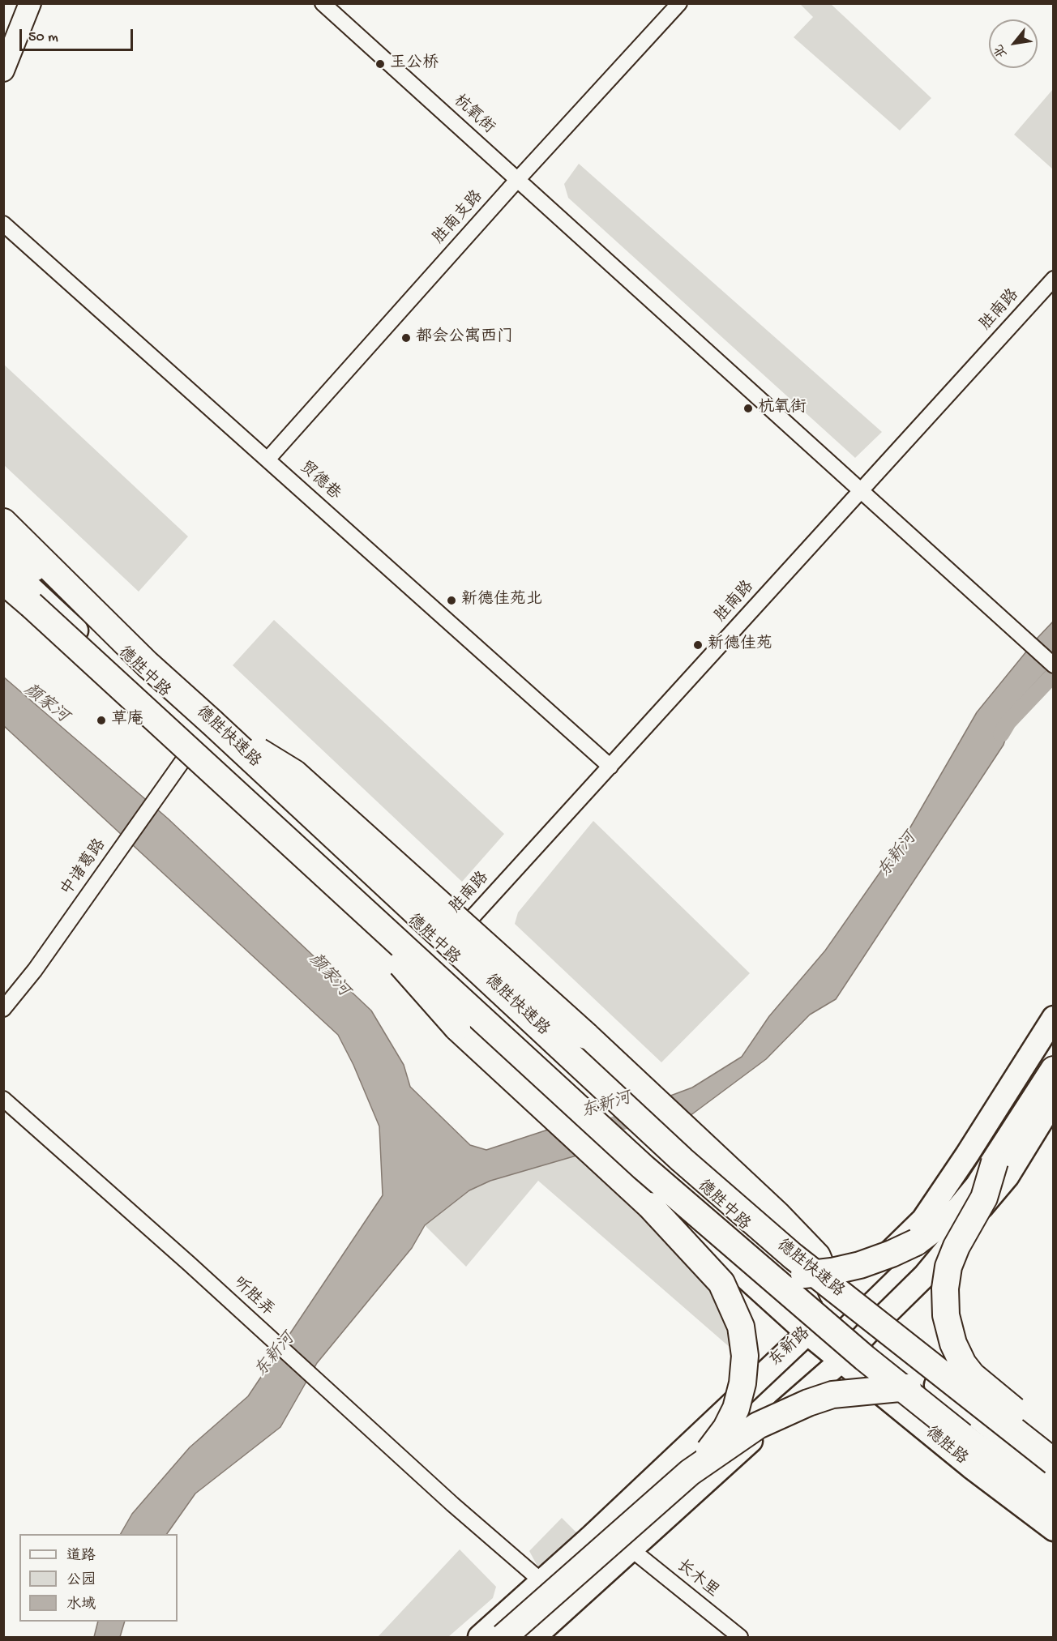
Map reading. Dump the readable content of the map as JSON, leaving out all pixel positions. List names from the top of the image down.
{
  "streets": {
    "highway": ["德胜快速路"],
    "main road": ["德胜中路", "东新路", "德胜路"],
    "street": [
      "杭氧街",
      "胜南支路",
      "胜南路",
      "贸德巷",
      "中诸葛路",
      "听胜弄",
      "长木里"
    ]
  },
  "crossings": [
    ["杭氧街", "胜南支路"],
    ["杭氧街", "胜南路"],
    ["胜南支路", "贸德巷"],
    ["胜南路", "贸德巷"],
    ["胜南路", "德胜中路"],
    ["德胜中路", "中诸葛路"],
    ["德胜中路", "东新路"],
    ["德胜中路", "德胜路"],
    ["听胜弄", "东新路"]
  ],
  "water": ["颜家河", "东新河"],
  "places": [
    "王公桥",
    "都会公寓西门",
    "杭氧街",
    "新德佳苑北",
    "新德佳苑",
    "草庵"
  ],
  "legend": ["道路", "公园", "水域"],
  "scale_bar": "50 m",
  "north": "bottom left"
}
